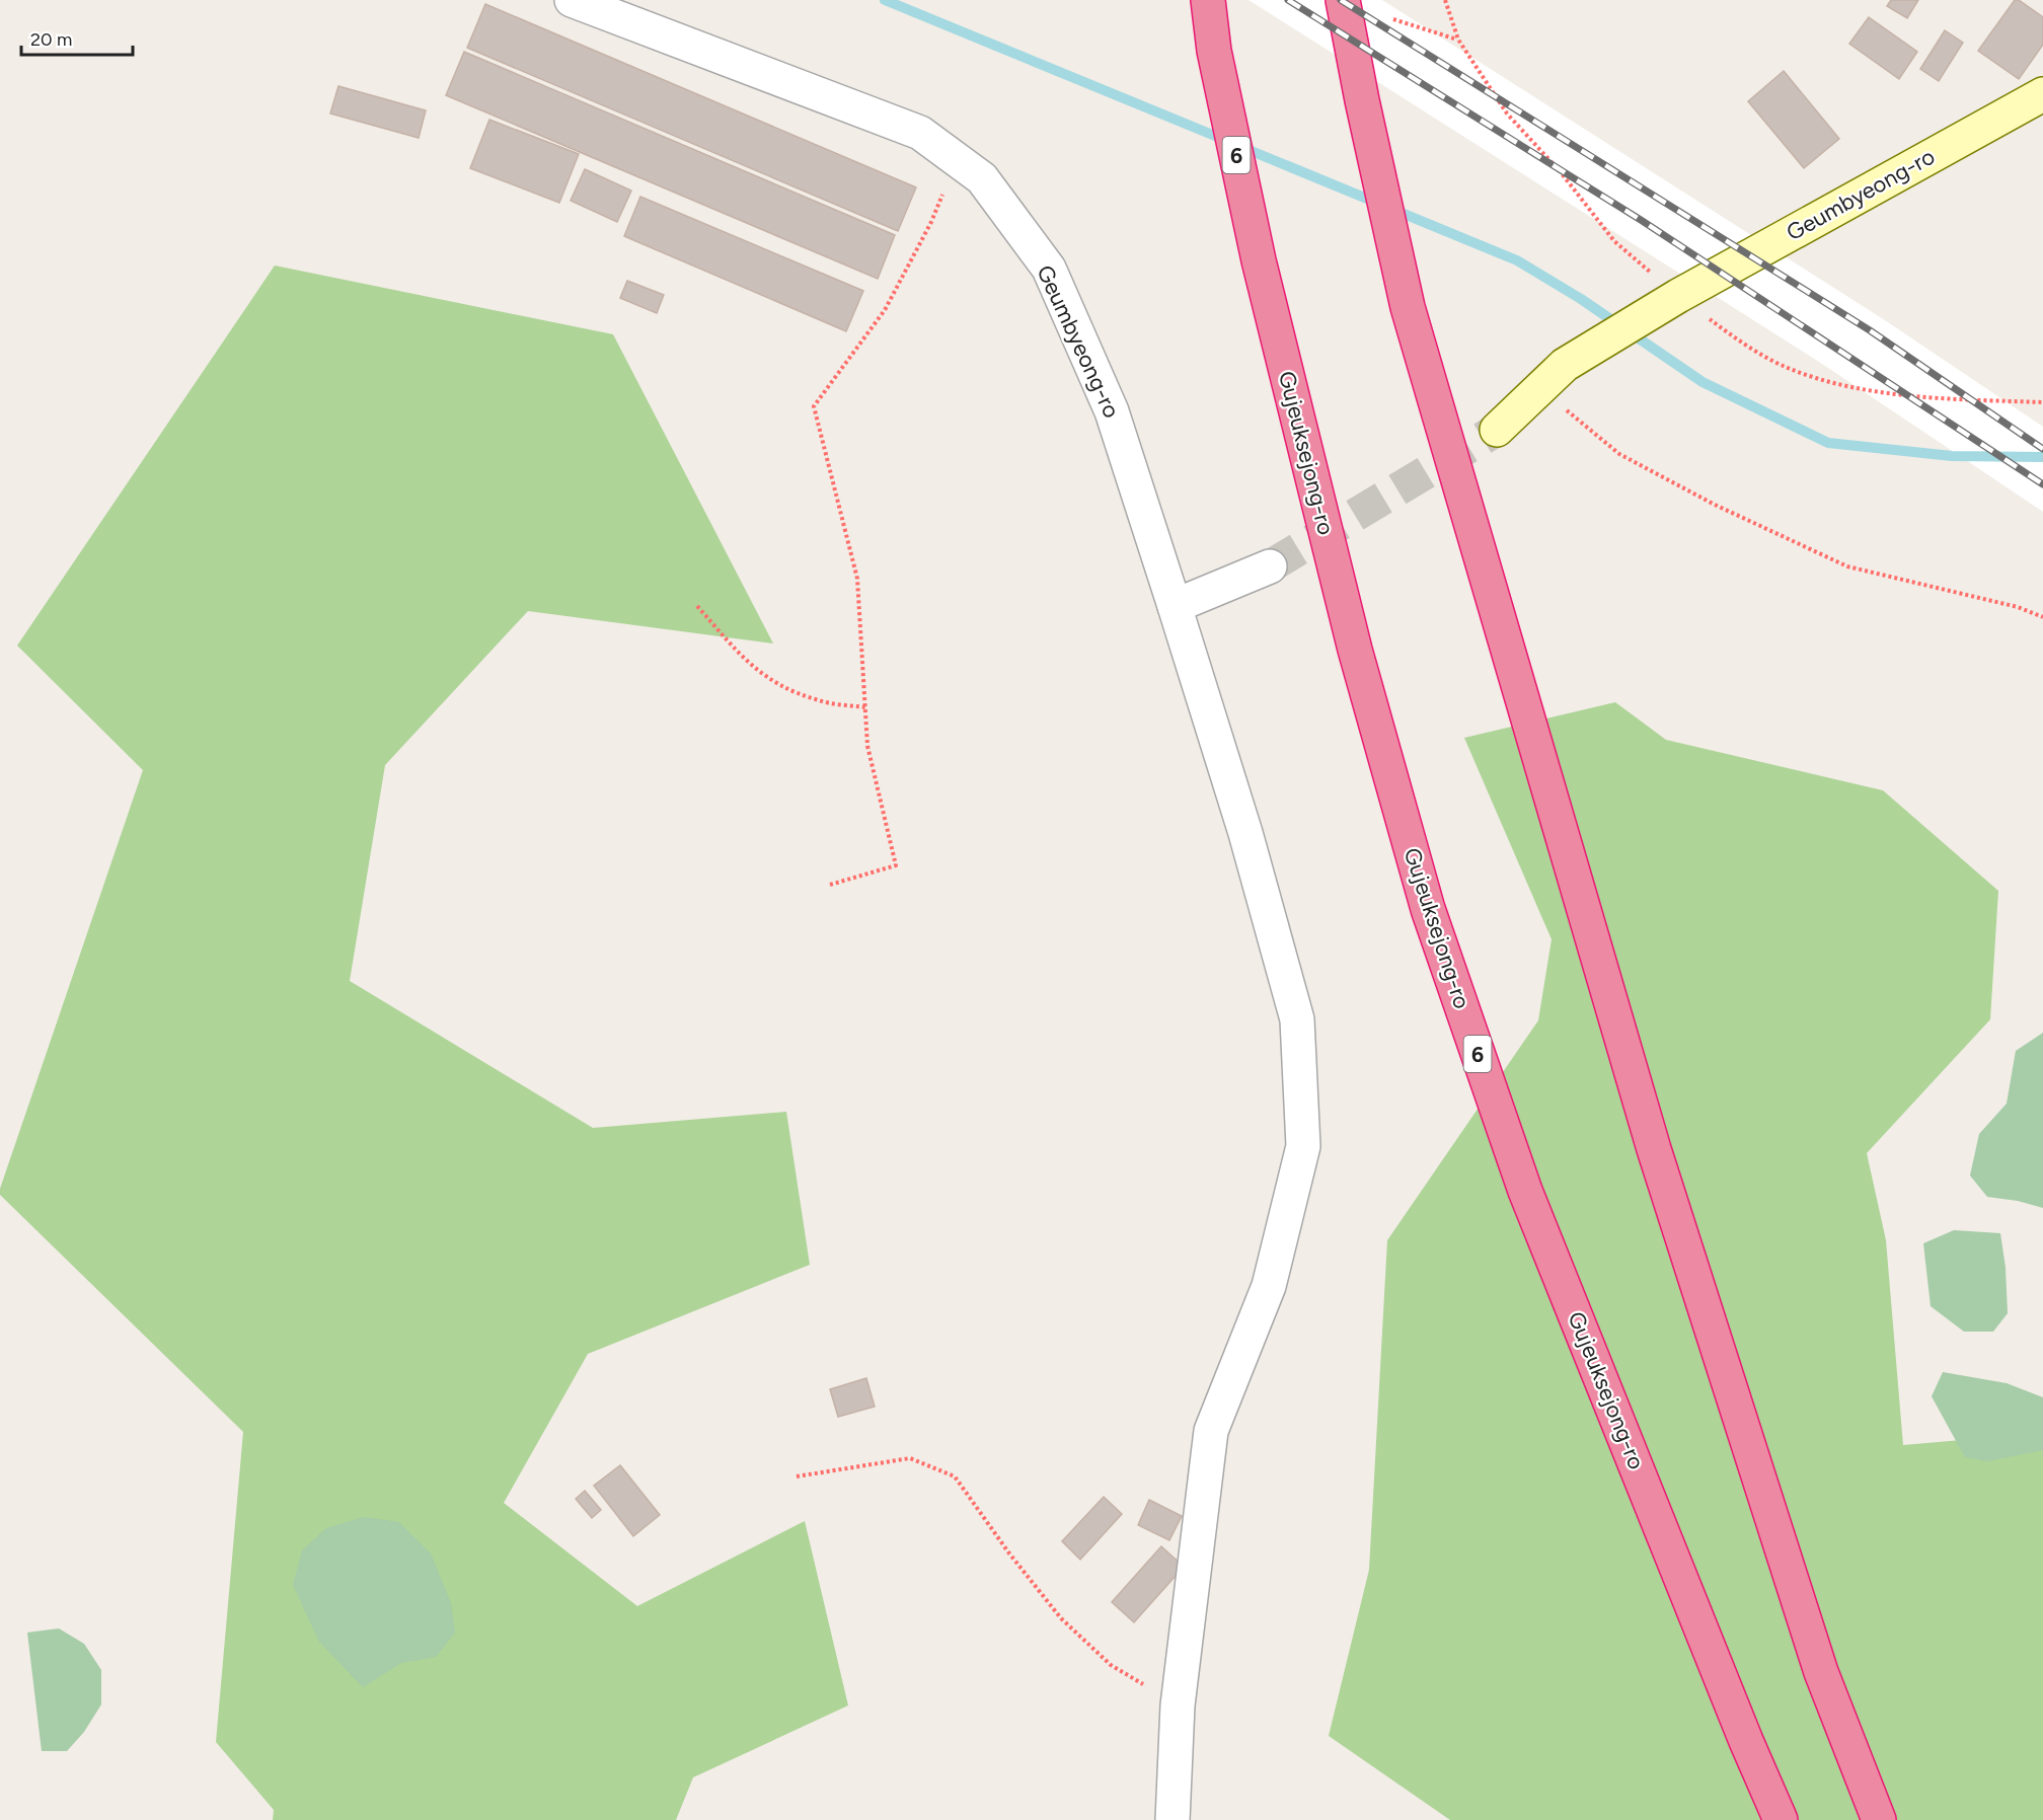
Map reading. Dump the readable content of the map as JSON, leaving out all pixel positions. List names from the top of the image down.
{
  "streets": {
    "highway": ["6", "Gujeuksejong-ro"],
    "street": ["Geumbyeong-ro"]
  },
  "scale_bar": "20 m"
}
